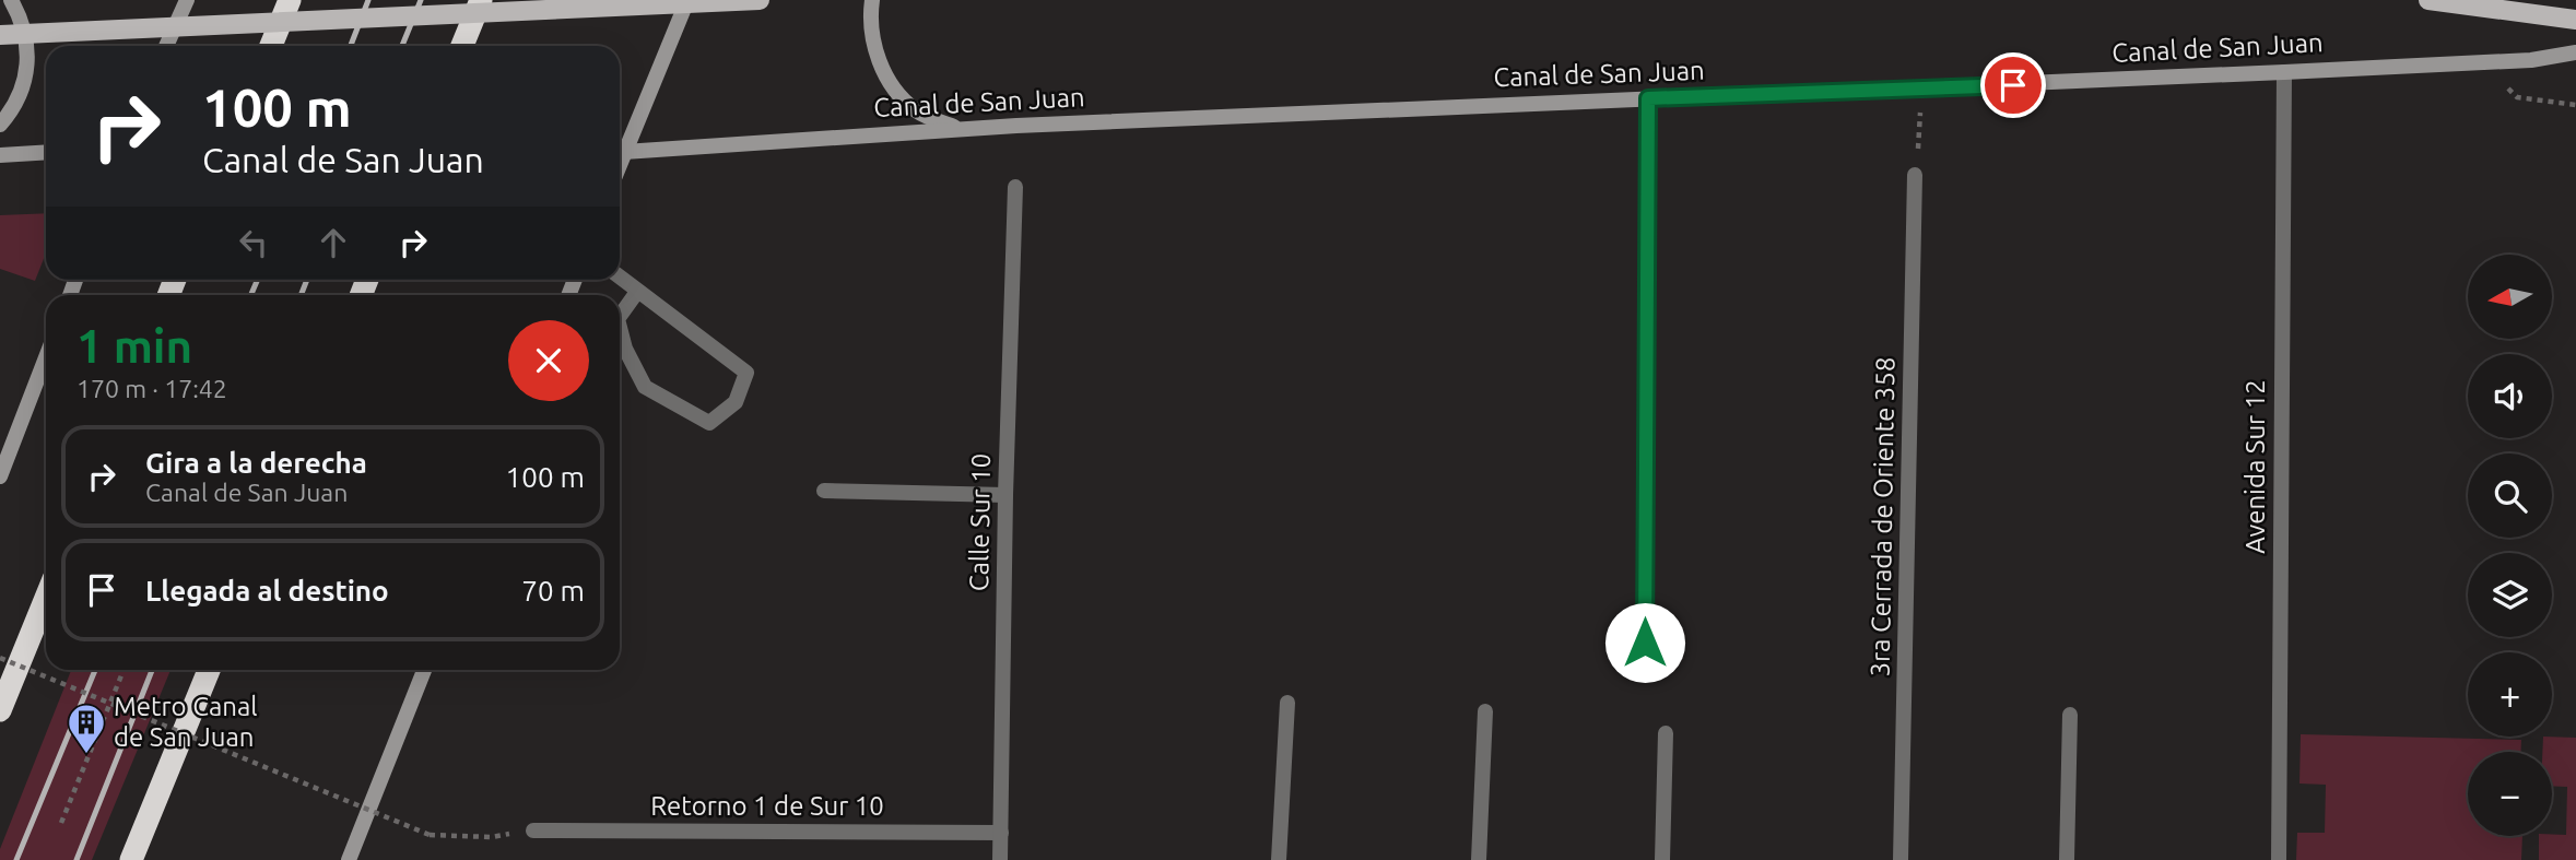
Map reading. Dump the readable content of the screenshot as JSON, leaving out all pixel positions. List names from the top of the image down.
{
  "streets": {
    "main road": ["Canal de San Juan"],
    "street": [
      "Avenida Sur 12",
      "3ra Cerrada de Oriente 358",
      "Calle Sur 10",
      "Retorno 1 de Sur 10"
    ]
  },
  "crossings": [
    ["Canal de San Juan", "Avenida Sur 12"],
    ["Calle Sur 10", "Retorno 1 de Sur 10"]
  ],
  "places": {
    "building": ["Metro Canal de San Juan"]
  },
  "north": "left",
  "page": {
    "turn": ["100 m", "Canal de San Juan"],
    "map_buttons": ["+", "−"],
    "heading": ["1 min", "170 m · 17:42"],
    "list": [
      {
        "name": "Gira a la derecha",
        "note": "Canal de San Juan",
        "value": "100 m"
      },
      {
        "name": "Llegada al destino",
        "value": "70 m"
      }
    ]
  }
}
